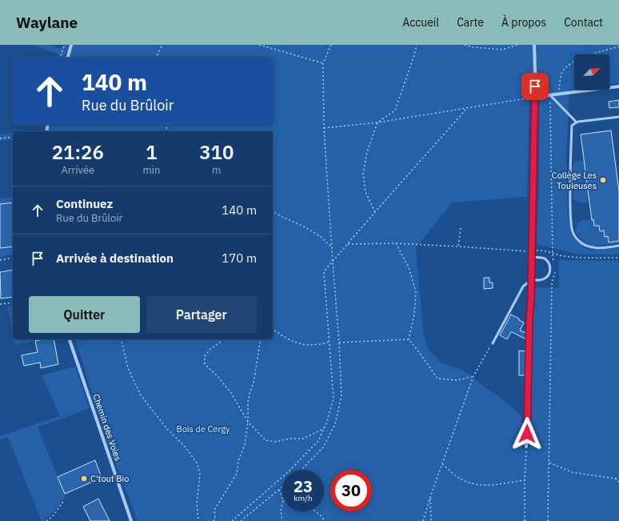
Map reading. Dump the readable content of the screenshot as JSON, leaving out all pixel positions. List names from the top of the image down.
{
  "streets": {
    "street": ["Chemin des Voies"]
  },
  "parks": ["Bois de Cergy"],
  "places": ["Collège Les Touleuses", "C'tout Bio"],
  "north": "top right",
  "page": {
    "header": "Waylane",
    "nav": [
      "Accueil",
      "Carte",
      "À propos",
      "Contact"
    ],
    "turn": ["140 m", "Rue du Brûloir"],
    "eta": [
      "21:26",
      "Arrivée",
      "1",
      "min",
      "310",
      "m"
    ],
    "list": [
      {
        "name": "Continuez",
        "note": "Rue du Brûloir",
        "value": "140 m"
      },
      {
        "name": "Arrivée à destination",
        "value": "170 m"
      }
    ],
    "buttons": ["Quitter", "Partager"],
    "speed": "23 km/h",
    "limit": "30"
  }
}
